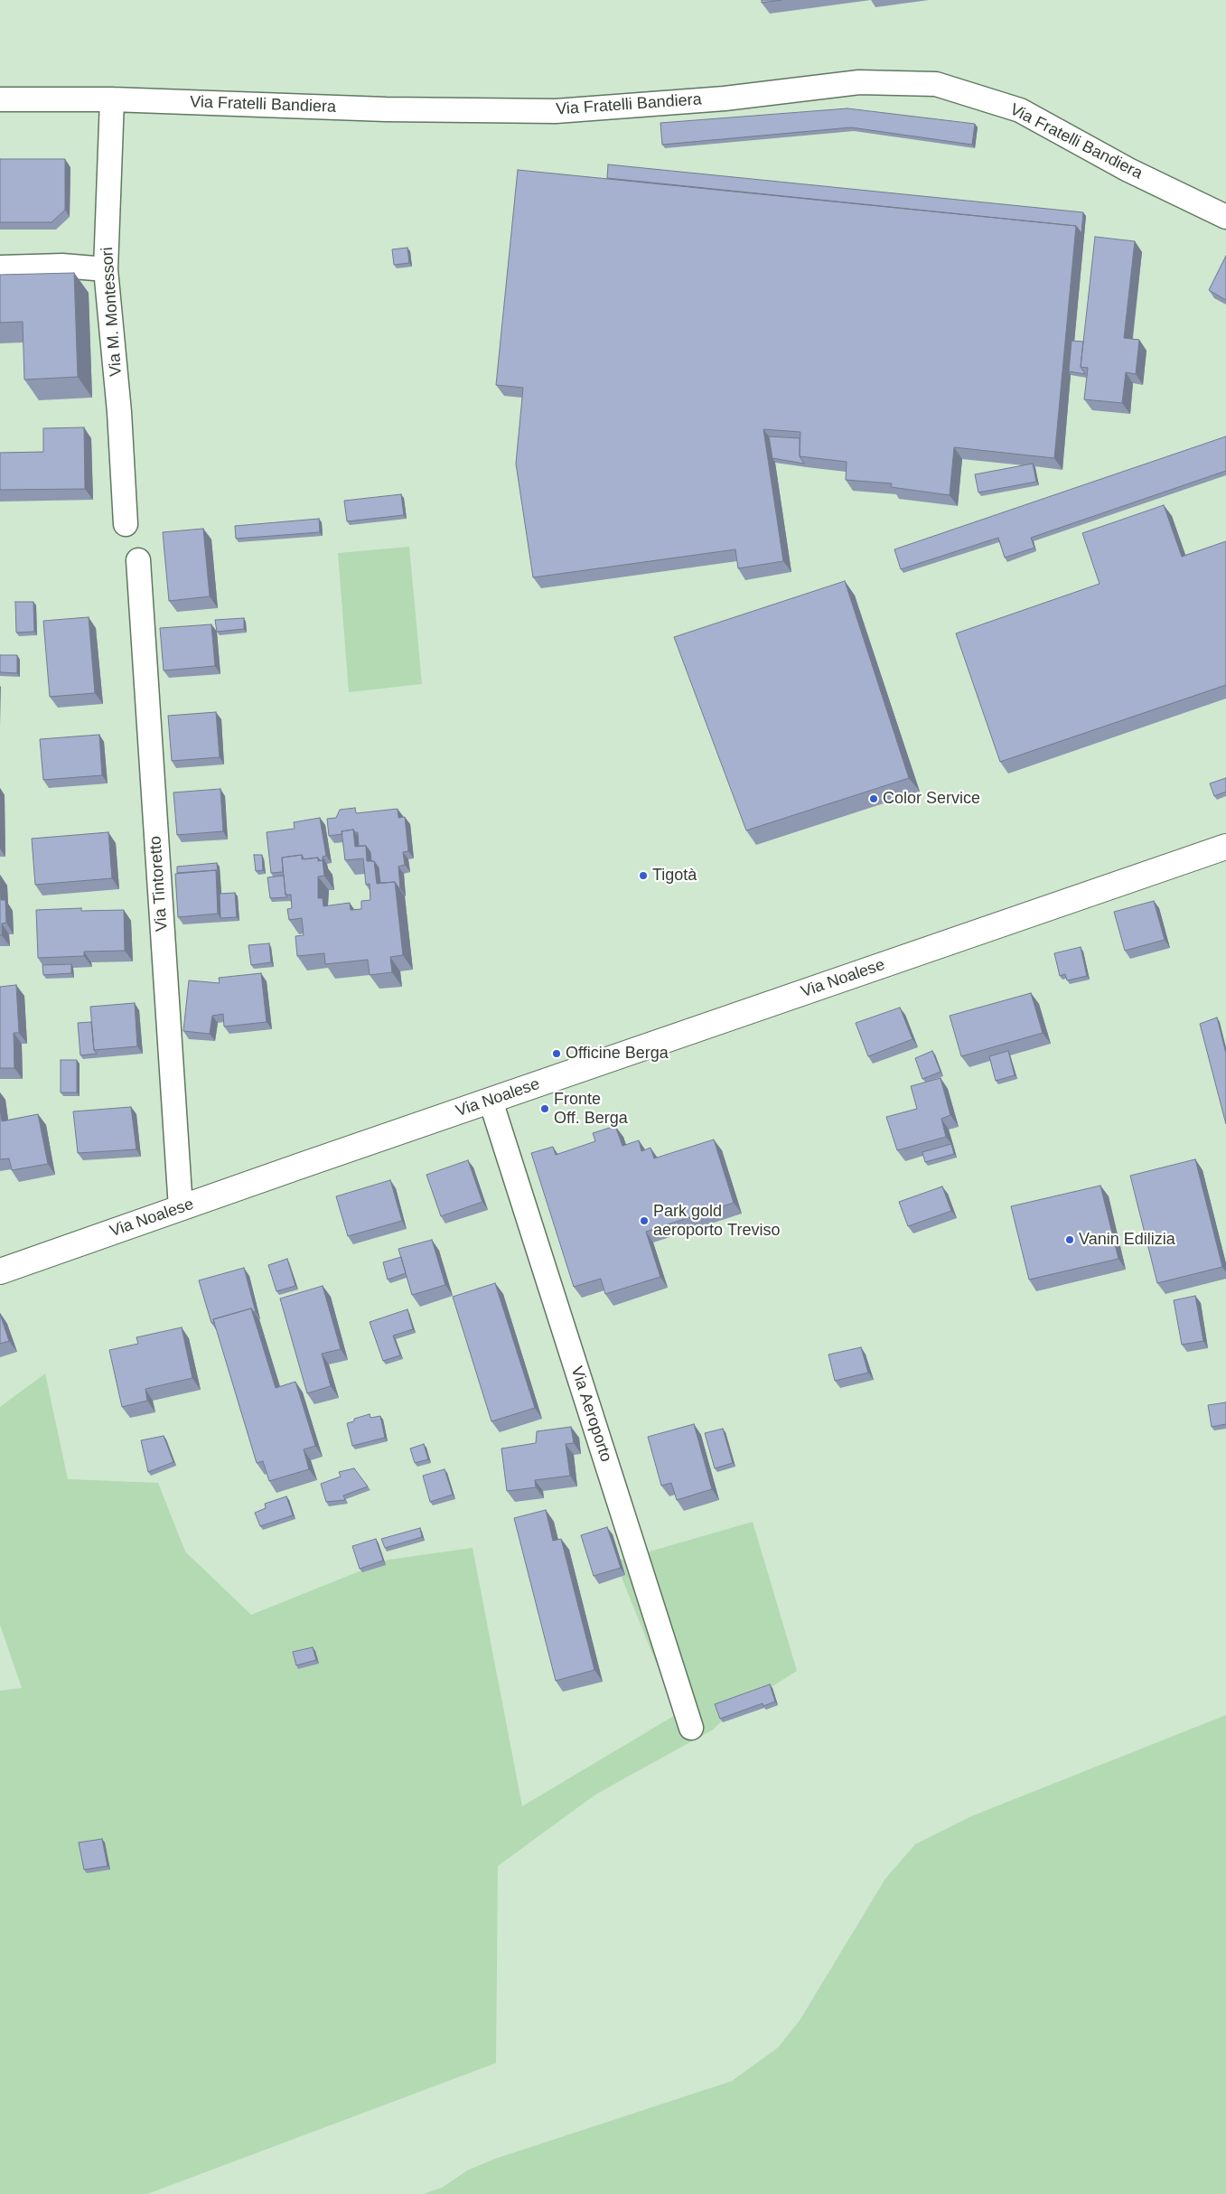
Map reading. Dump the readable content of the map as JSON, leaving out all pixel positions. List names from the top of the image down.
{
  "streets": {
    "main road": ["Via Noalese"],
    "street": [
      "Via Fratelli Bandiera",
      "Via M. Montessori",
      "Via Tintoretto",
      "Via Aeroporto"
    ]
  },
  "crossings": [
    ["Via Fratelli Bandiera", "Via M. Montessori"],
    ["Via Tintoretto", "Via Noalese"],
    ["Via Noalese", "Via Aeroporto"]
  ],
  "places": [
    "Color Service",
    "Tigotà",
    "Officine Berga",
    "Fronte Off. Berga",
    "Park gold aeroporto Treviso",
    "Vanin Edilizia"
  ]
}
